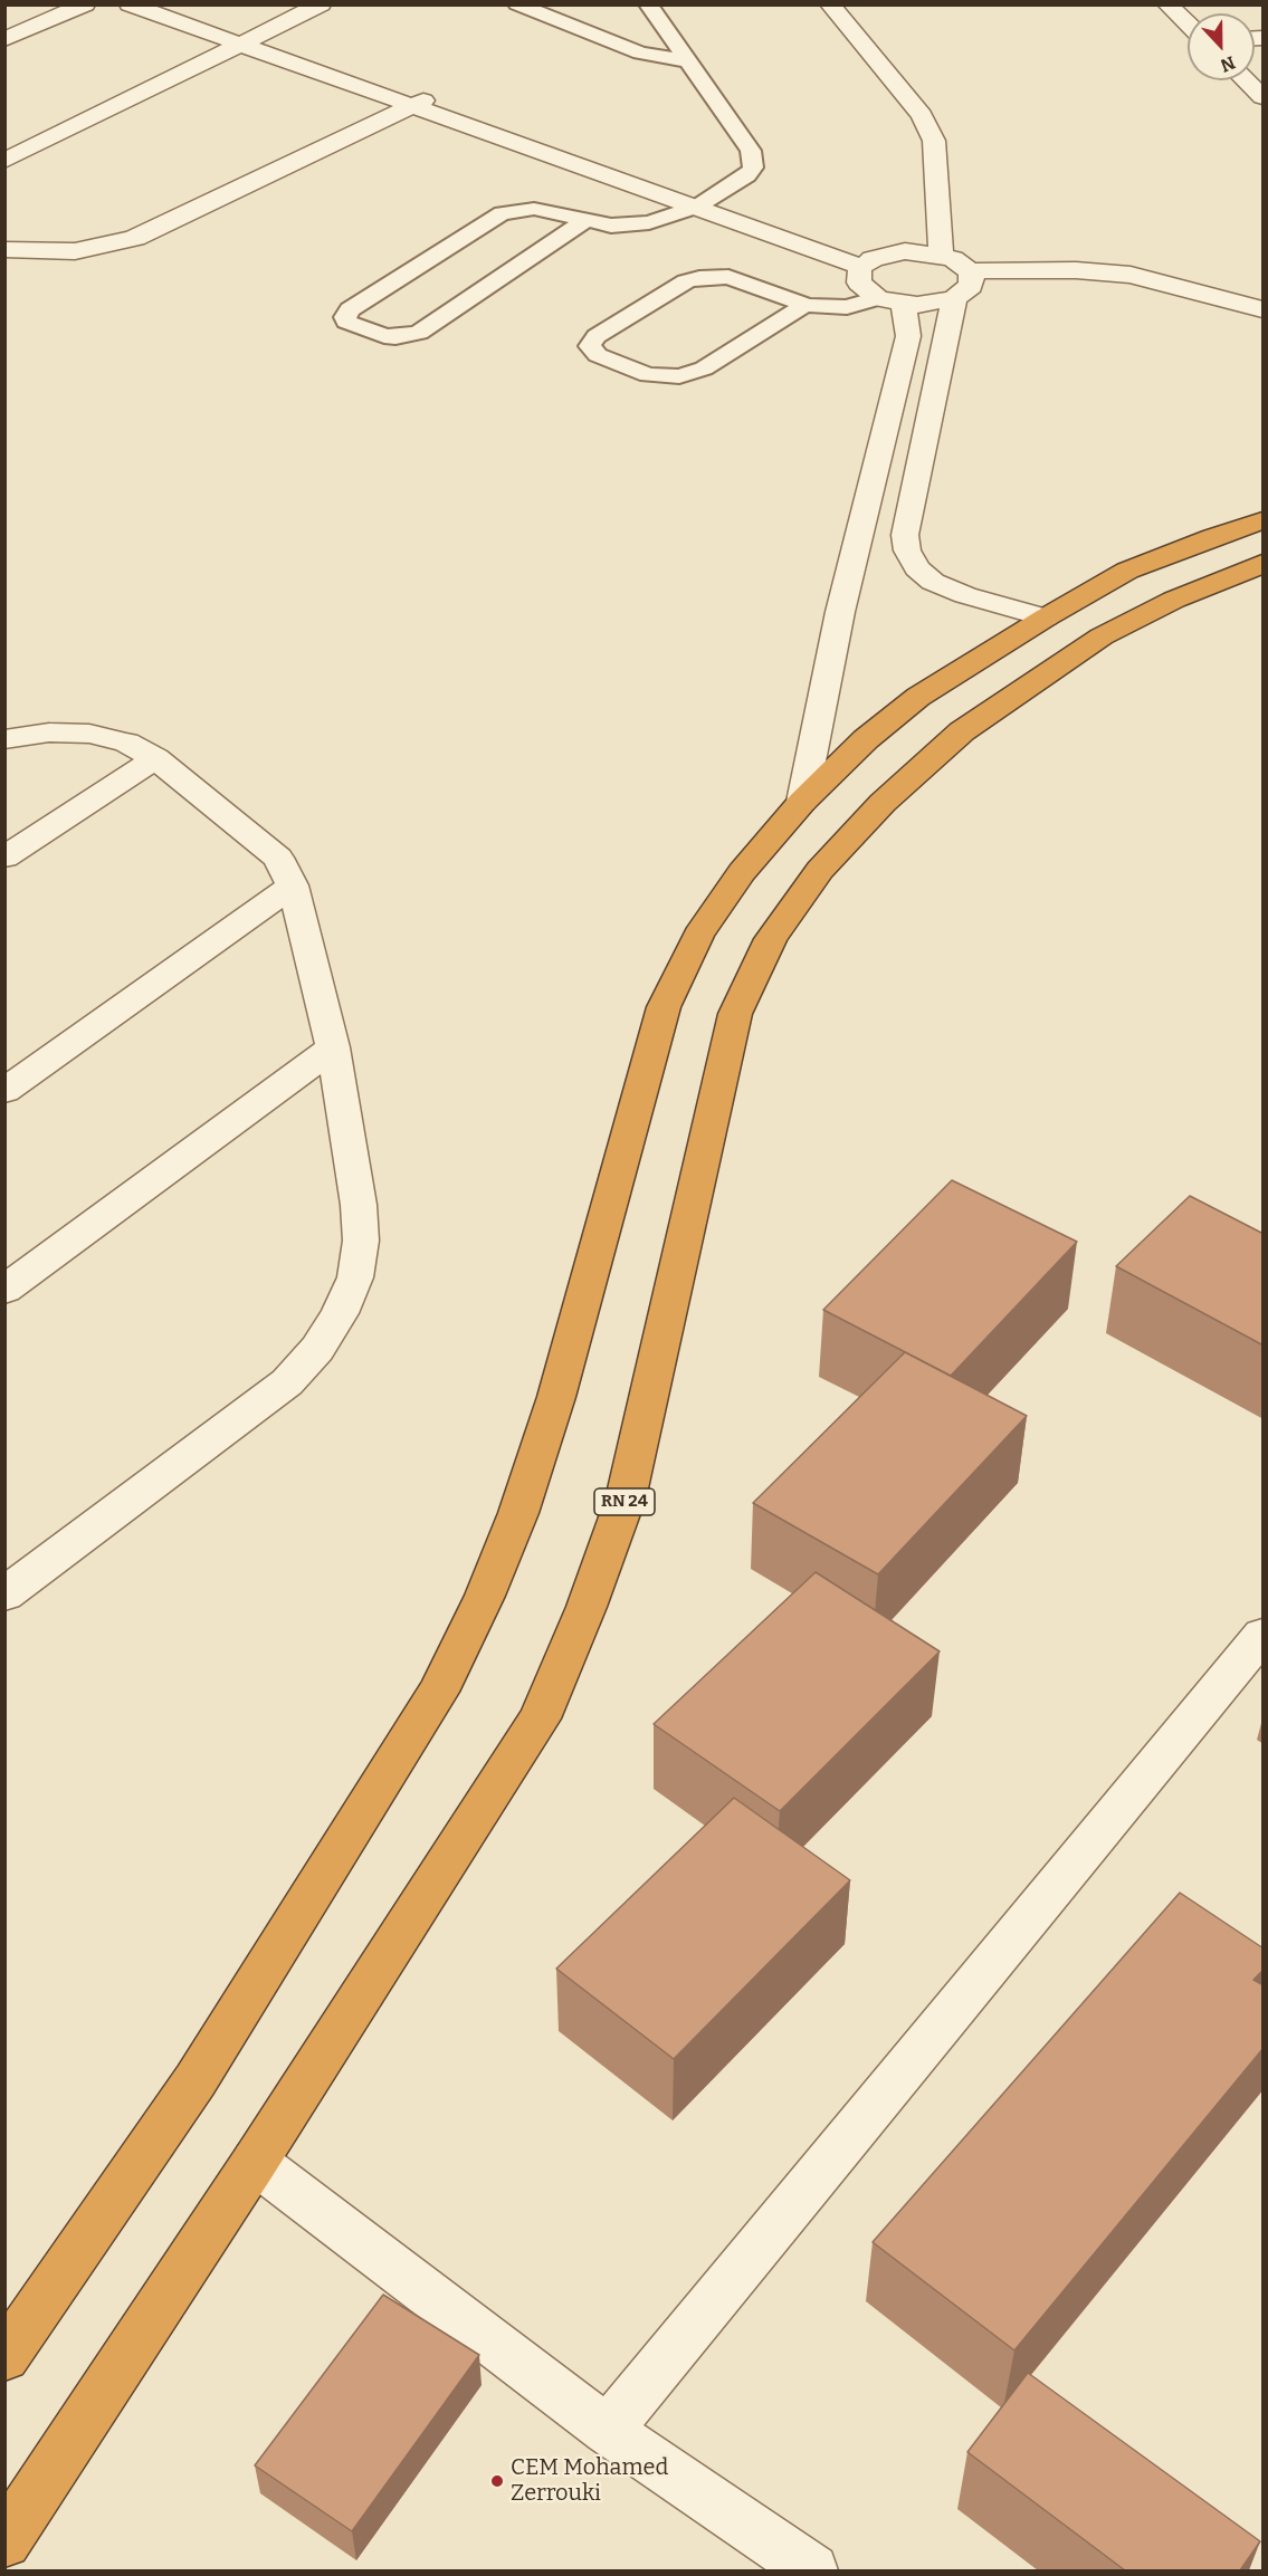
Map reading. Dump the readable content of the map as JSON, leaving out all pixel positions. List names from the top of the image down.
{
  "streets": {
    "highway": ["RN 24"]
  },
  "places": ["CEM Mohamed Zerrouki"],
  "north": "bottom"
}
